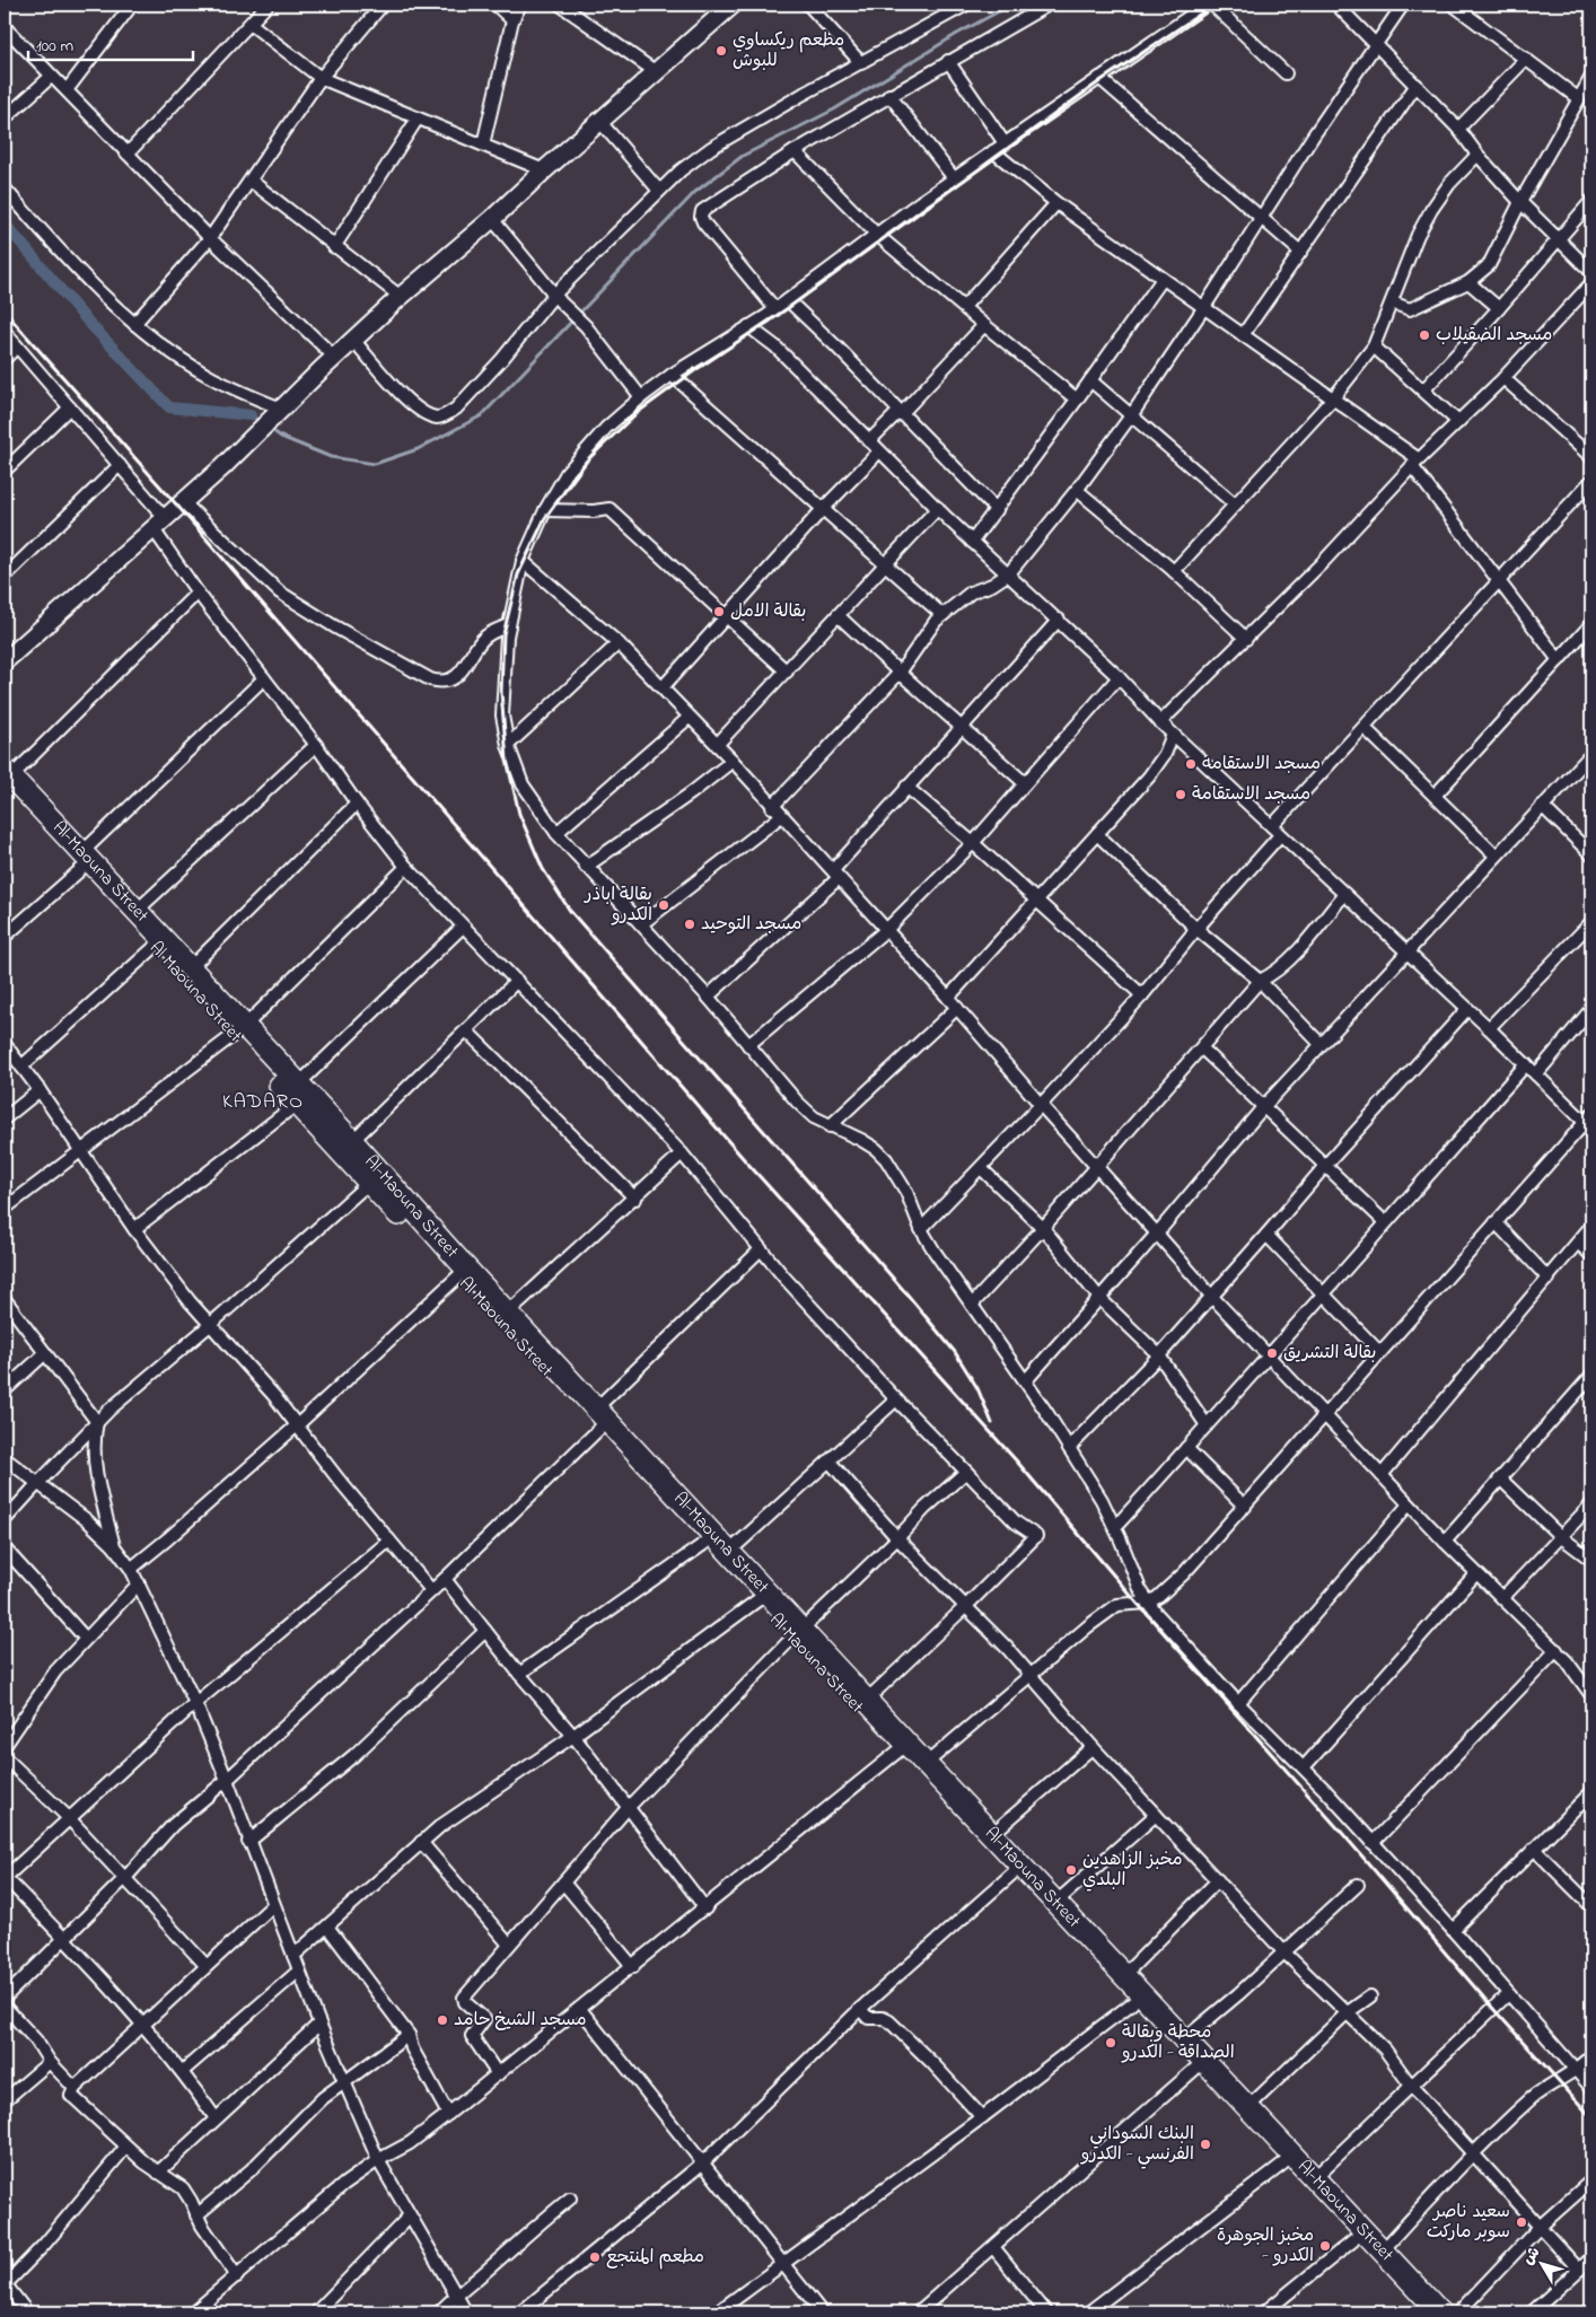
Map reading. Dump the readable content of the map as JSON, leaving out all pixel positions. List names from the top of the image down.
{
  "streets": {
    "highway": ["Al-Maouna Street", "Al Maouna Street"]
  },
  "crossings": [
    ["Al-Maouna Street", "Al Maouna Street"]
  ],
  "districts": ["KADARO"],
  "places": [
    "مطعم ريكساوي للبوش",
    "مسجد الضقيلاب",
    "بقالة الامل",
    "مسجد الاستقامه",
    "مسجد الاستقامة",
    "بقالة اباذر الكدرو",
    "مسجد التوحيد",
    "بقالة التشريق",
    "مخبز الزاهدين البلدي",
    "مسجد الشيخ حامد",
    "محطة وبقالة الصداقة - الكدرو",
    "البنك السوداني الفرنسي - الكدرو",
    "سعيد ناصر سوبر ماركت",
    "مخبز الجوهرة - الكدرو",
    "مطعم المنتجع"
  ],
  "scale_bar": "100 m",
  "north": "top left"
}
